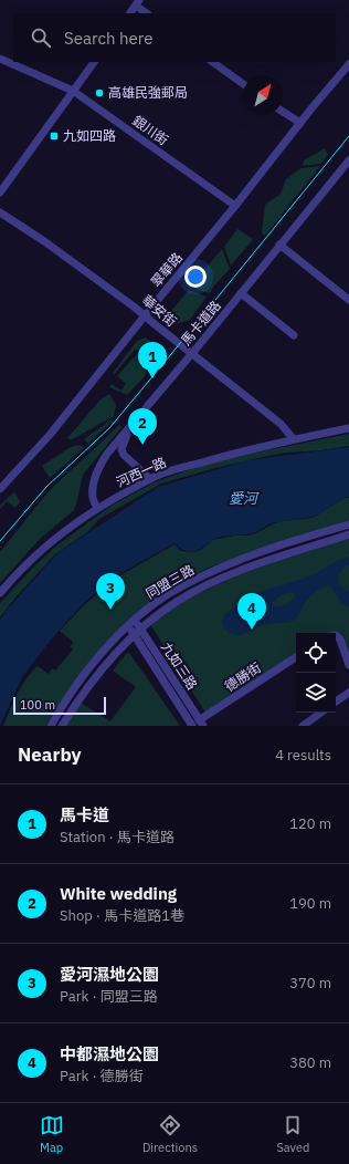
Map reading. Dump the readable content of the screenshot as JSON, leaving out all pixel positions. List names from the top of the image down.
{
  "streets": {
    "street": [
      "銀川街",
      "翠華路",
      "華安街",
      "馬卡道路",
      "河西一路",
      "同盟三路",
      "九如三路",
      "德勝街"
    ]
  },
  "crossings": [
    ["銀川街", "翠華路"],
    ["翠華路", "華安街"],
    ["華安街", "馬卡道路"],
    ["華安街", "河西一路"],
    ["馬卡道路", "河西一路"],
    ["同盟三路", "九如三路"],
    ["九如三路", "德勝街"]
  ],
  "water": ["愛河"],
  "places": {
    "other": ["高雄民強郵局"],
    "transit": ["九如四路"]
  },
  "scale_bar": "100 m",
  "north": "top right",
  "page": {
    "search": "Search here",
    "pins": [
      "1",
      "2",
      "3",
      "4"
    ],
    "scale": "100 m",
    "heading": ["Nearby", "4 results"],
    "list": [
      {
        "mark": "1",
        "name": "馬卡道",
        "note": "Station · 馬卡道路",
        "value": "120 m"
      },
      {
        "mark": "2",
        "name": "White wedding",
        "note": "Shop · 馬卡道路1巷",
        "value": "190 m"
      },
      {
        "mark": "3",
        "name": "愛河濕地公園",
        "note": "Park · 同盟三路",
        "value": "370 m"
      },
      {
        "mark": "4",
        "name": "中都濕地公園",
        "note": "Park · 德勝街",
        "value": "380 m"
      }
    ],
    "nav": ["Map", "Directions", "Saved"]
  }
}
